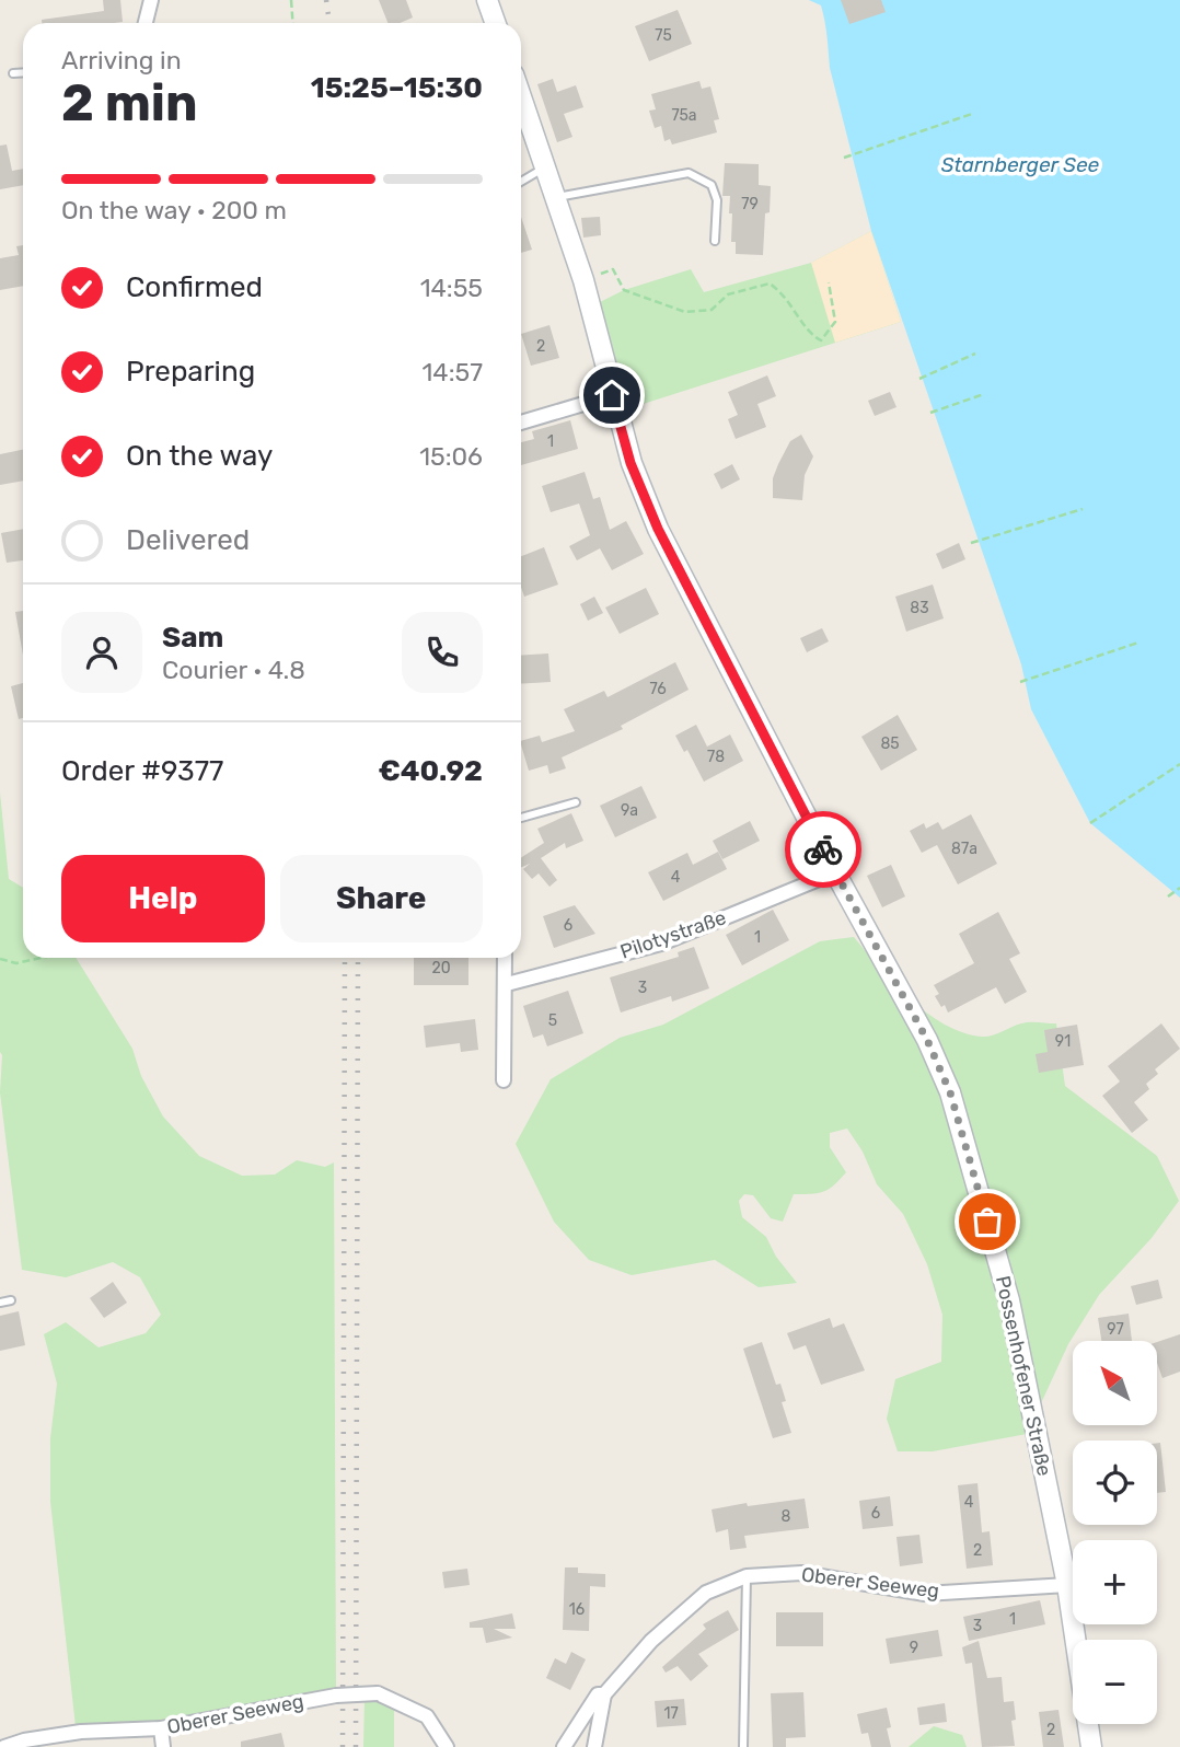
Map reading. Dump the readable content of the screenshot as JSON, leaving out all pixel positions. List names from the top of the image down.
{
  "streets": {
    "main road": ["Possenhofener Straße"],
    "street": ["Pilotystraße", "Oberer Seeweg"]
  },
  "crossings": [
    ["Pilotystraße", "Possenhofener Straße"],
    ["Possenhofener Straße", "Oberer Seeweg"]
  ],
  "water": ["Starnberger See"],
  "house_numbers": [
    "75",
    "75a",
    "79",
    "2",
    "1",
    "83",
    "76",
    "85",
    "78",
    "9a",
    "87a",
    "4",
    "6",
    "1",
    "20",
    "3",
    "5",
    "91",
    "97",
    "4",
    "6",
    "8",
    "2",
    "16",
    "1",
    "3",
    "9",
    "17",
    "2"
  ],
  "north": "top left",
  "page": {
    "heading": ["2 min", "Arriving in", "15:25–15:30"],
    "panel": [
      "Sam",
      "Courier · 4.8",
      "Order #9377",
      "€40.92"
    ],
    "bar": "On the way · 200 m",
    "list": [
      ["Confirmed", "14:55"],
      ["Preparing", "14:57"],
      ["On the way", "15:06"],
      "Delivered"
    ],
    "buttons": ["Help", "Share"],
    "map_buttons": ["+", "−"]
  }
}
